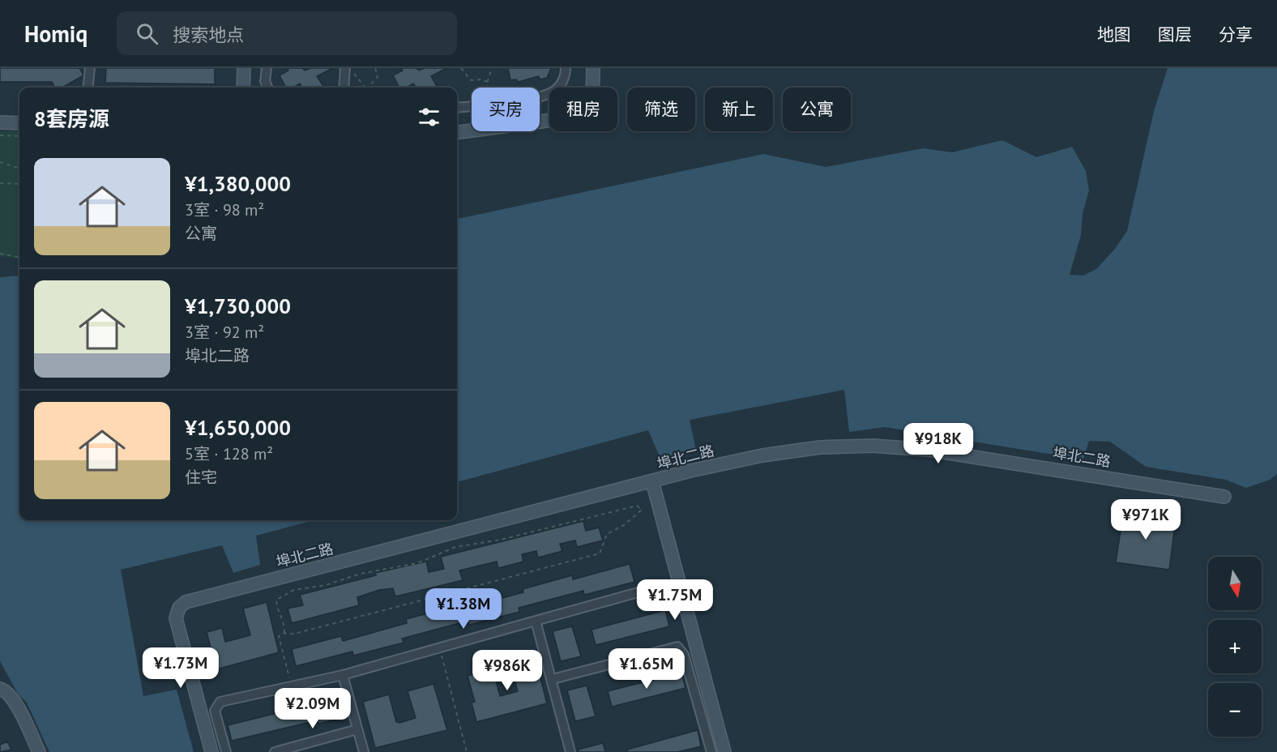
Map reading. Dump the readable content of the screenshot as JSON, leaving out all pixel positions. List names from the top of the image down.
{
  "streets": {
    "street": ["埠北二路"]
  },
  "north": "bottom",
  "page": {
    "header": "Homiq",
    "search": "搜索地点",
    "nav": ["地图", "图层", "分享"],
    "chip": [
      "买房",
      "租房",
      "筛选",
      "新上",
      "公寓"
    ],
    "heading": "8套房源",
    "list": [
      {
        "name": "¥1,380,000",
        "note": "3室 · 98 m² · 公寓"
      },
      {
        "name": "¥1,730,000",
        "note": "3室 · 92 m² · 埠北二路"
      },
      {
        "name": "¥1,650,000",
        "note": "5室 · 128 m² · 住宅"
      }
    ],
    "price": [
      "¥918K",
      "¥971K",
      "¥1.75M",
      "¥1.38M",
      "¥1.73M",
      "¥1.65M",
      "¥986K",
      "¥2.09M"
    ],
    "map_buttons": ["+", "−"]
  }
}
